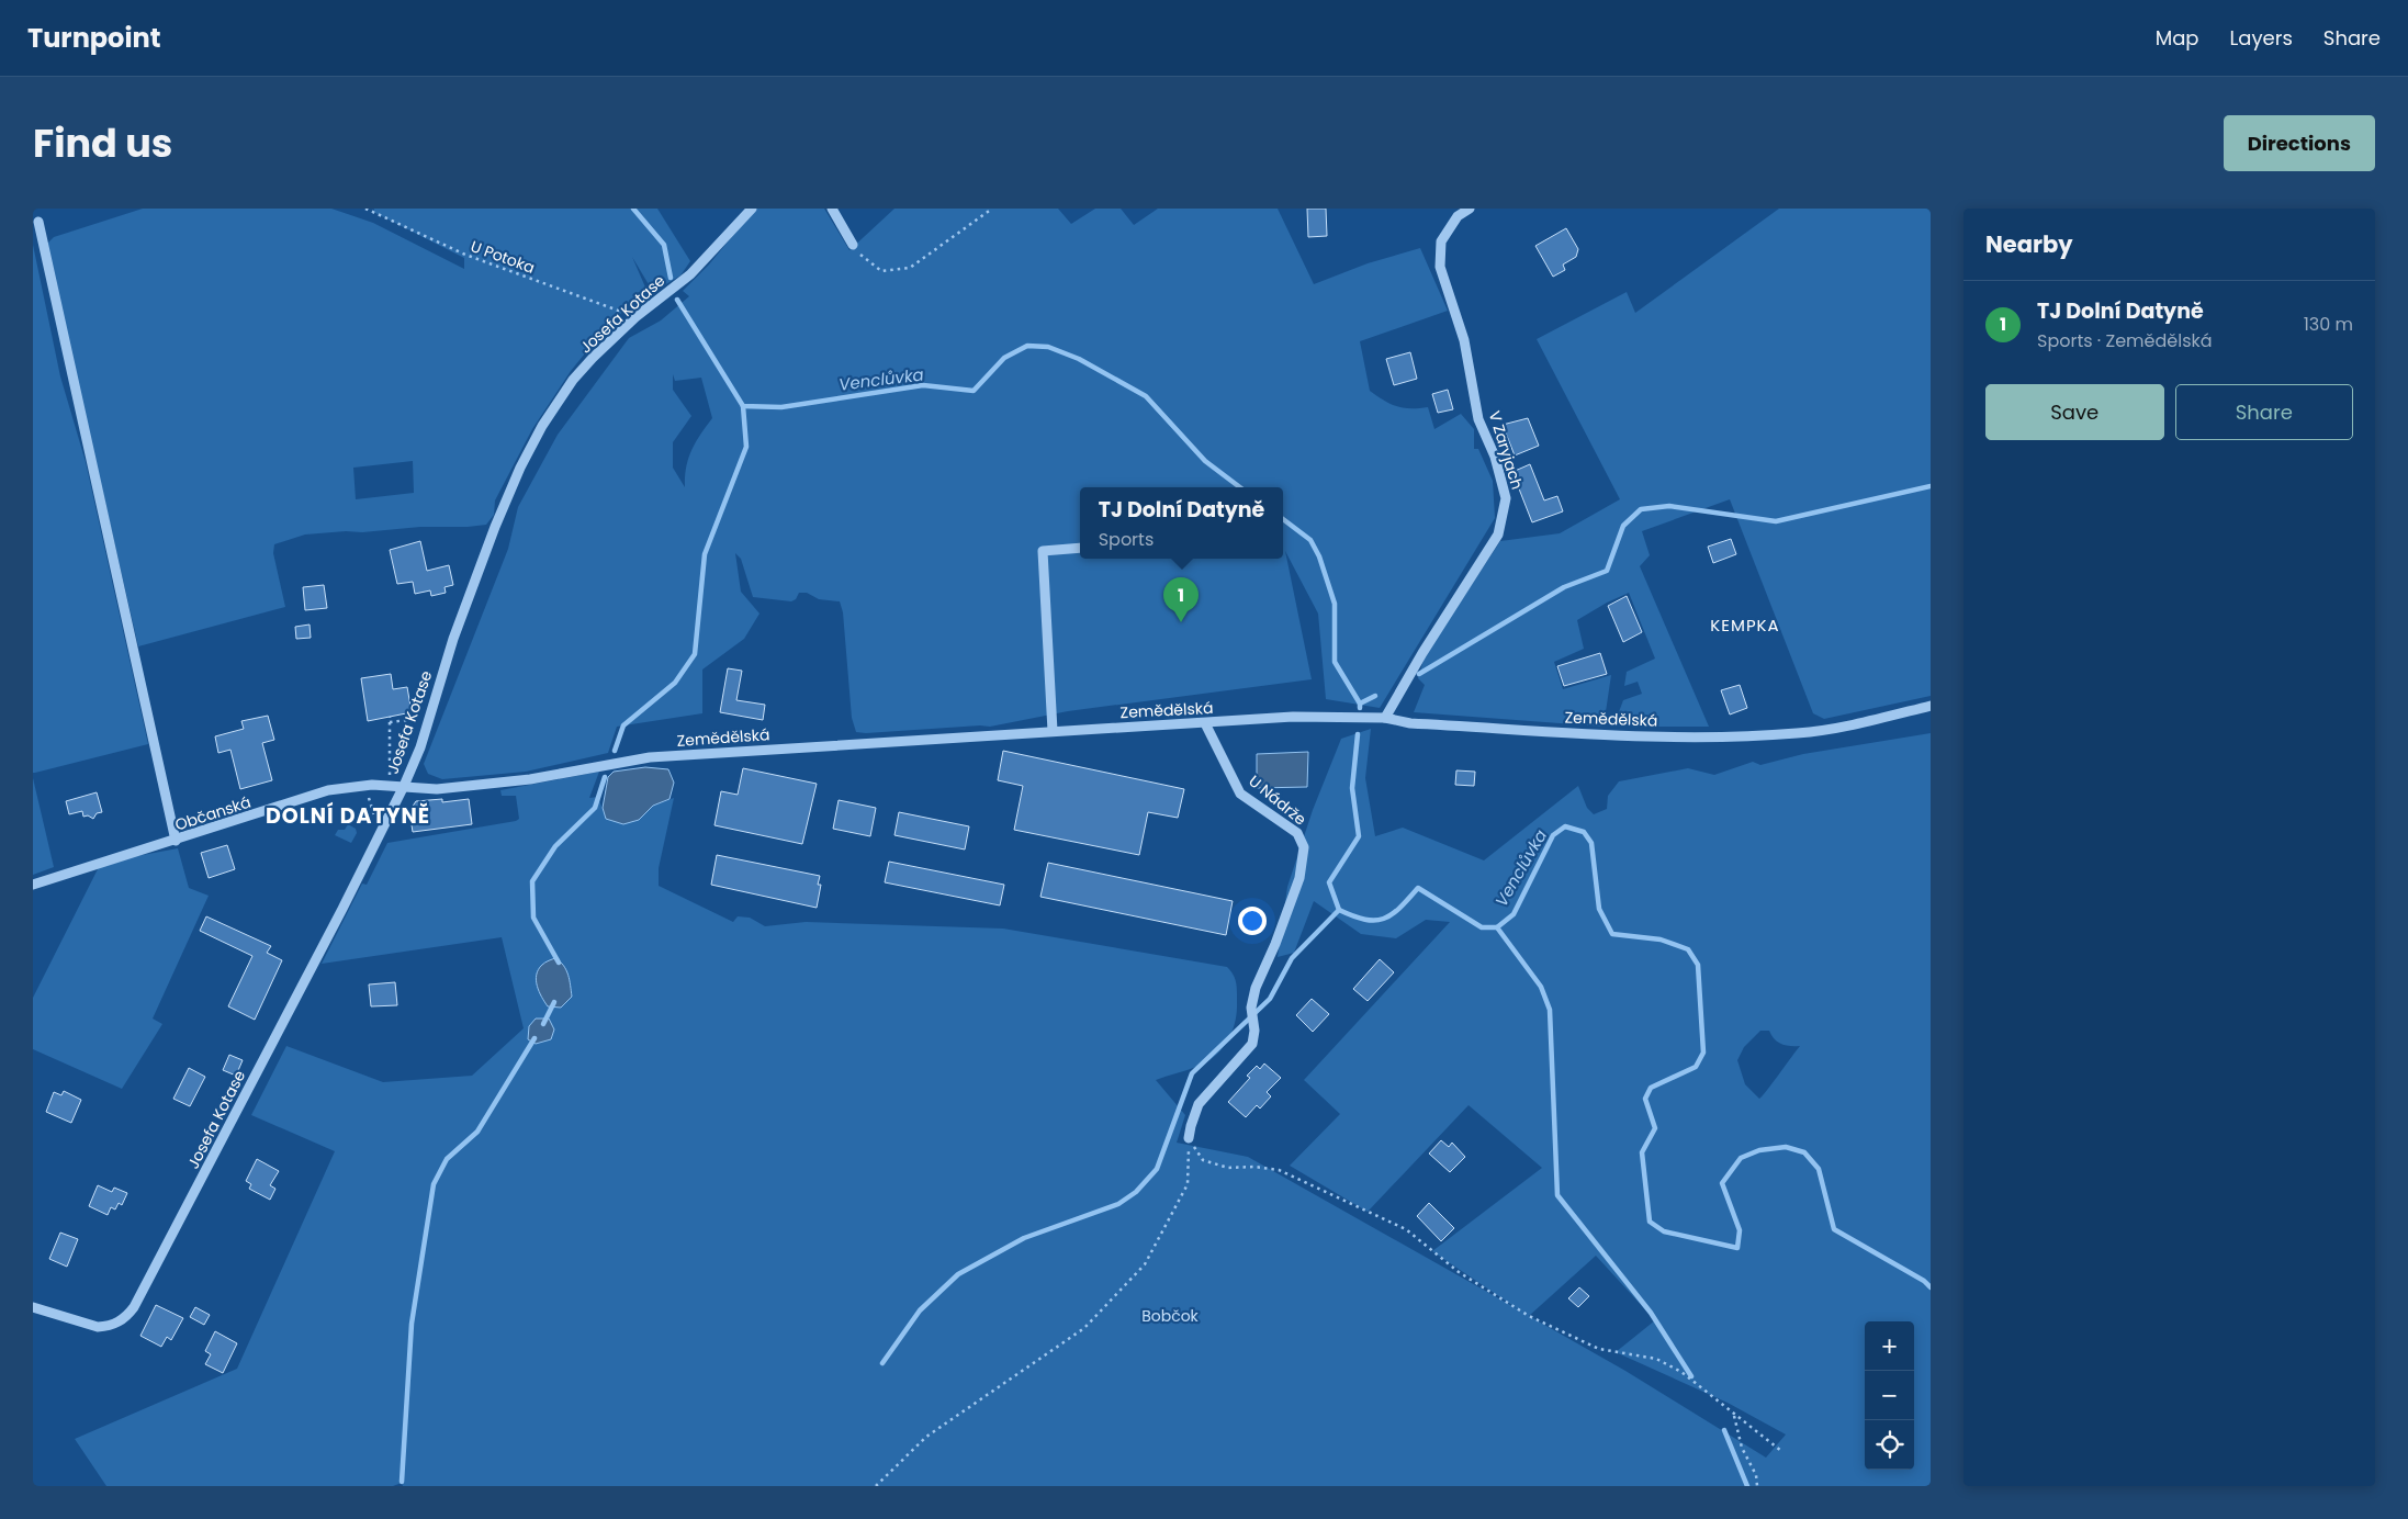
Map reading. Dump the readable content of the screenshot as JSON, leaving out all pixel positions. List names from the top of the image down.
{
  "streets": {
    "street": [
      "Josefa Kotase",
      "V Zaryjach",
      "Zemědělská",
      "U Nádrže",
      "Občanská"
    ],
    "path": ["U Potoka"]
  },
  "crossings": [
    ["U Potoka", "Josefa Kotase"],
    ["Josefa Kotase", "Zemědělská"],
    ["Josefa Kotase", "Občanská"],
    ["V Zaryjach", "Zemědělská"],
    ["Zemědělská", "U Nádrže"],
    ["Zemědělská", "Občanská"]
  ],
  "districts": ["KEMPKA", "DOLNÍ DATYNĚ"],
  "water": ["Venclůvka"],
  "parks": ["Bobčok"],
  "page": {
    "header": "Turnpoint",
    "nav": ["Map", "Layers", "Share"],
    "title": "Find us",
    "buttons": [
      "Directions",
      ["Save", "Share"]
    ],
    "heading": "Nearby",
    "list": [
      {
        "mark": "1",
        "name": "TJ Dolní Datyně",
        "note": "Sports · Zemědělská",
        "value": "130 m"
      }
    ],
    "popup": ["TJ Dolní Datyně", "Sports"],
    "pins": "1",
    "map_buttons": ["+", "−"]
  }
}
